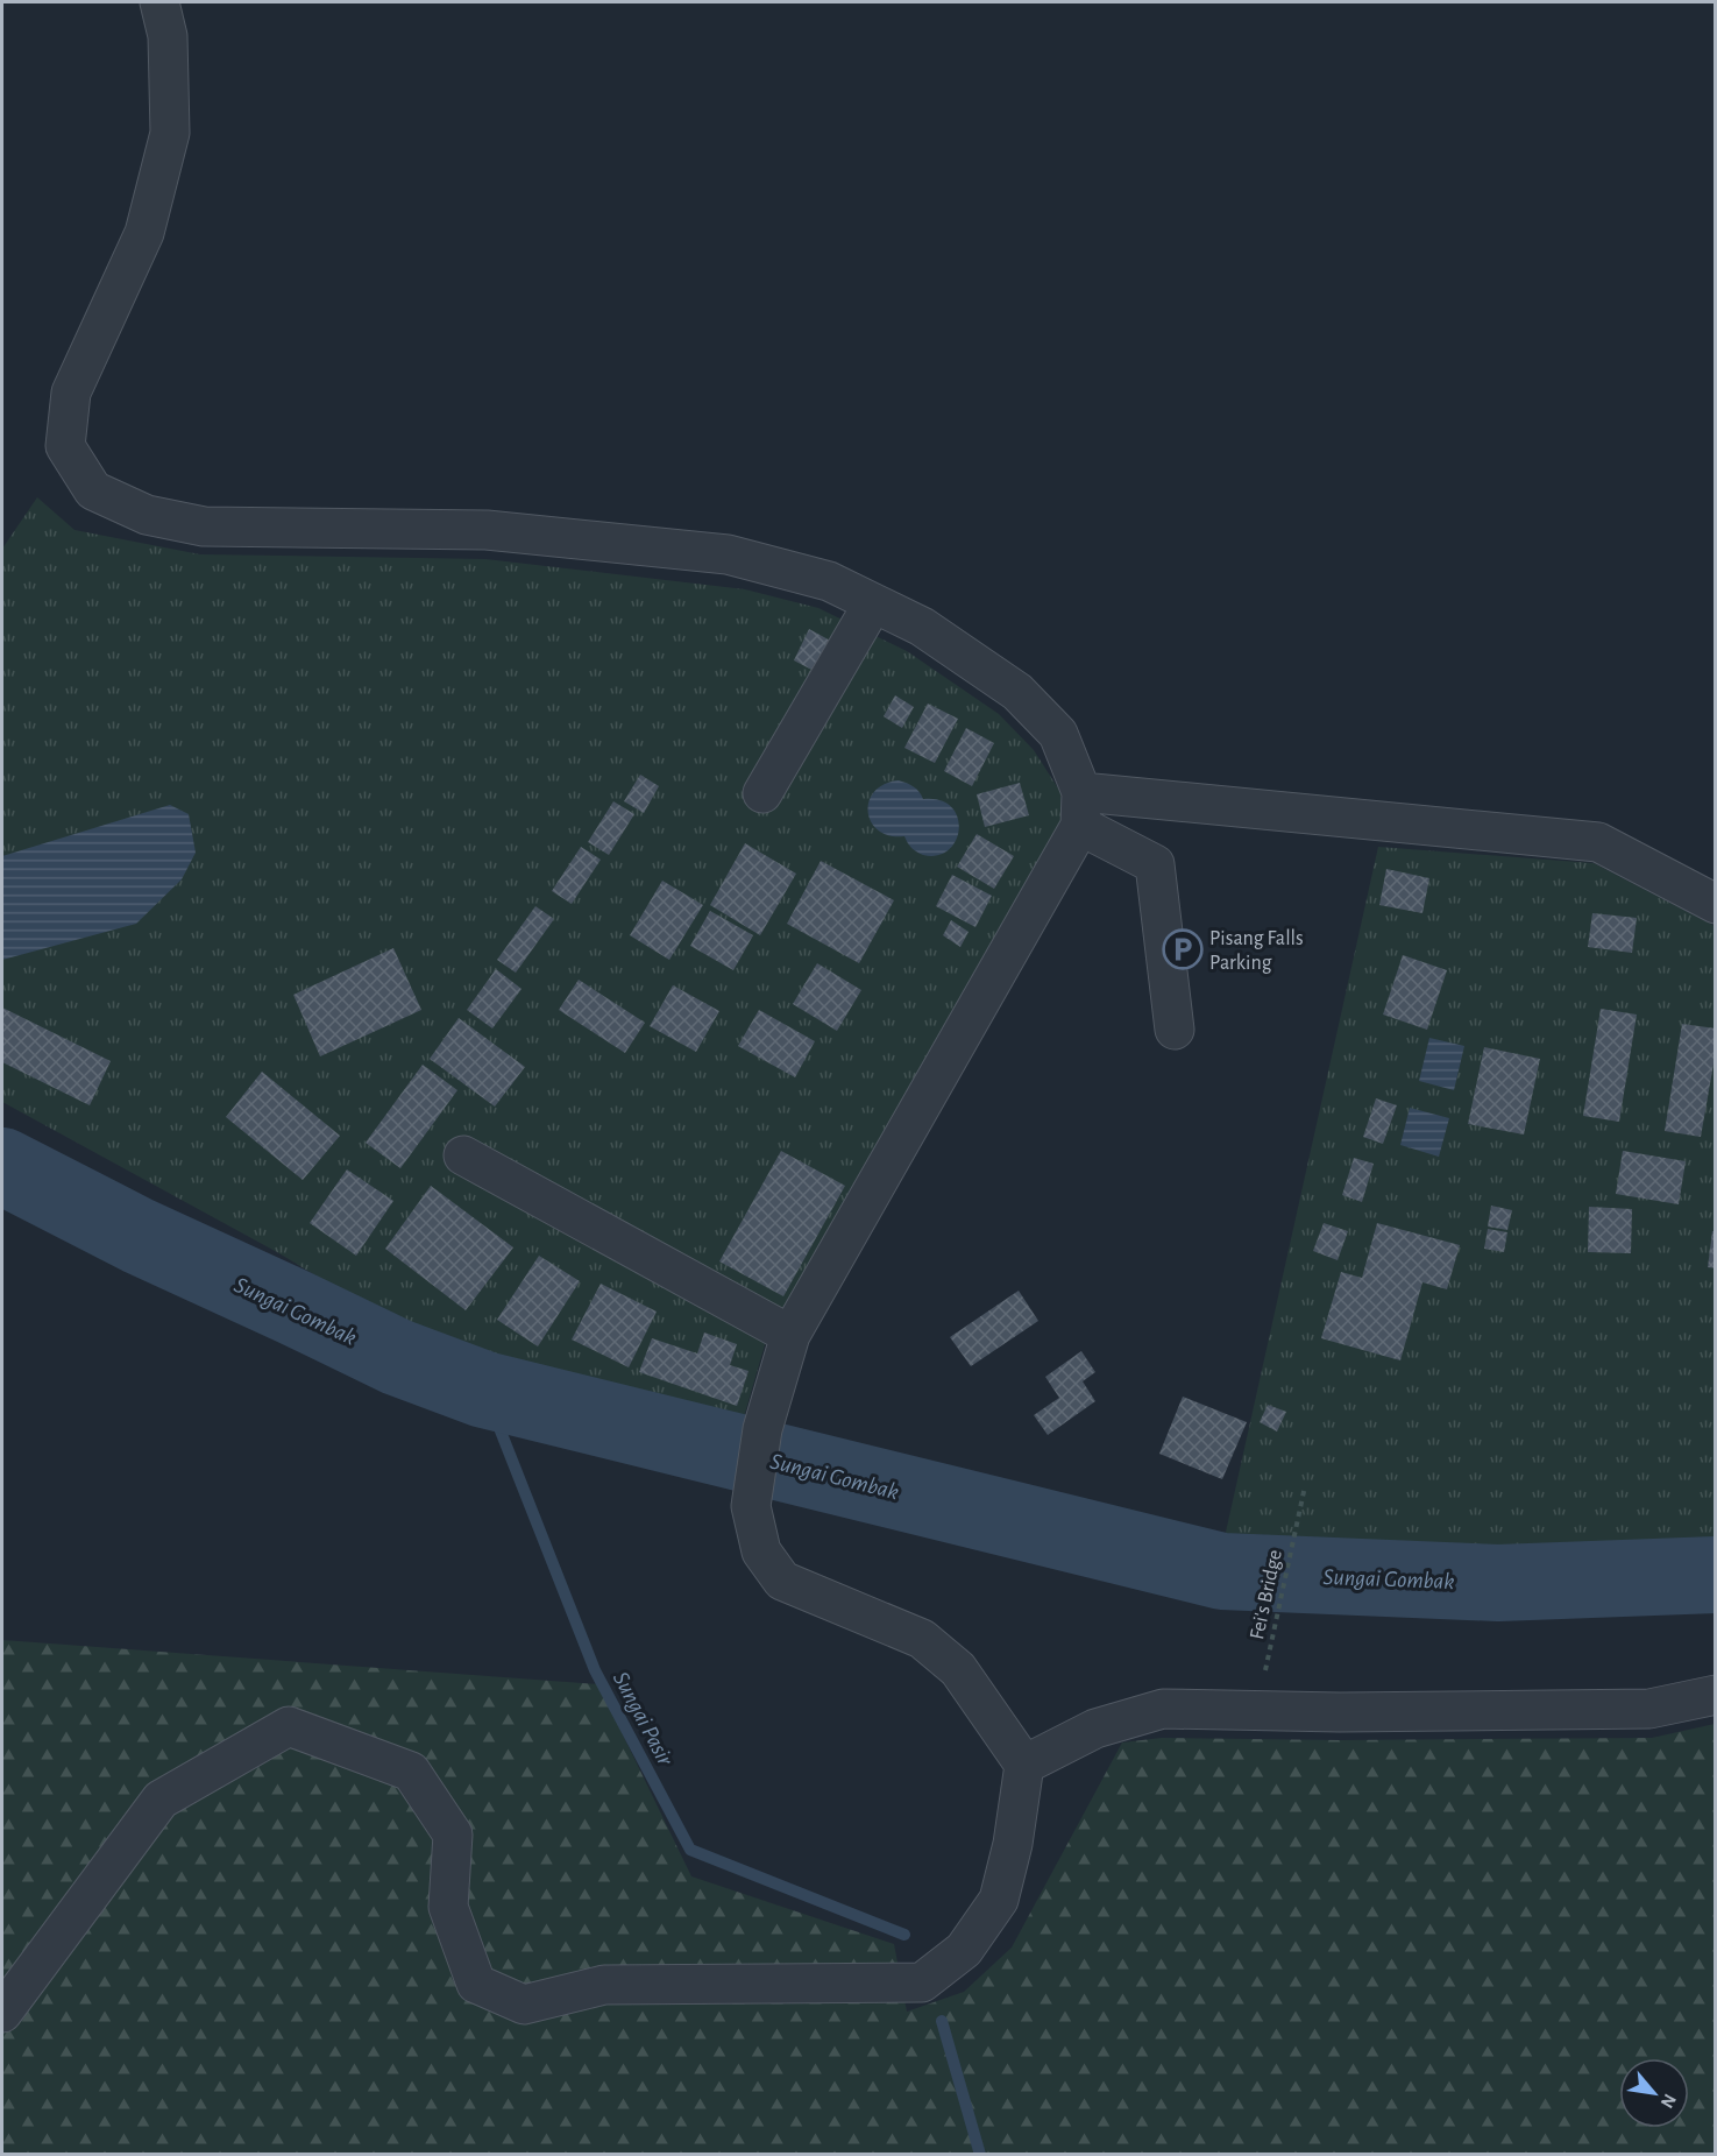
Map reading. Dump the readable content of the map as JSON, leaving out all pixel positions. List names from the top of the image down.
{
  "streets": {
    "path": ["Fei's Bridge"]
  },
  "water": ["Sungai Gombak", "Sungai Pasir"],
  "places": {
    "parking": ["Pisang Falls Parking"]
  },
  "north": "bottom right"
}
